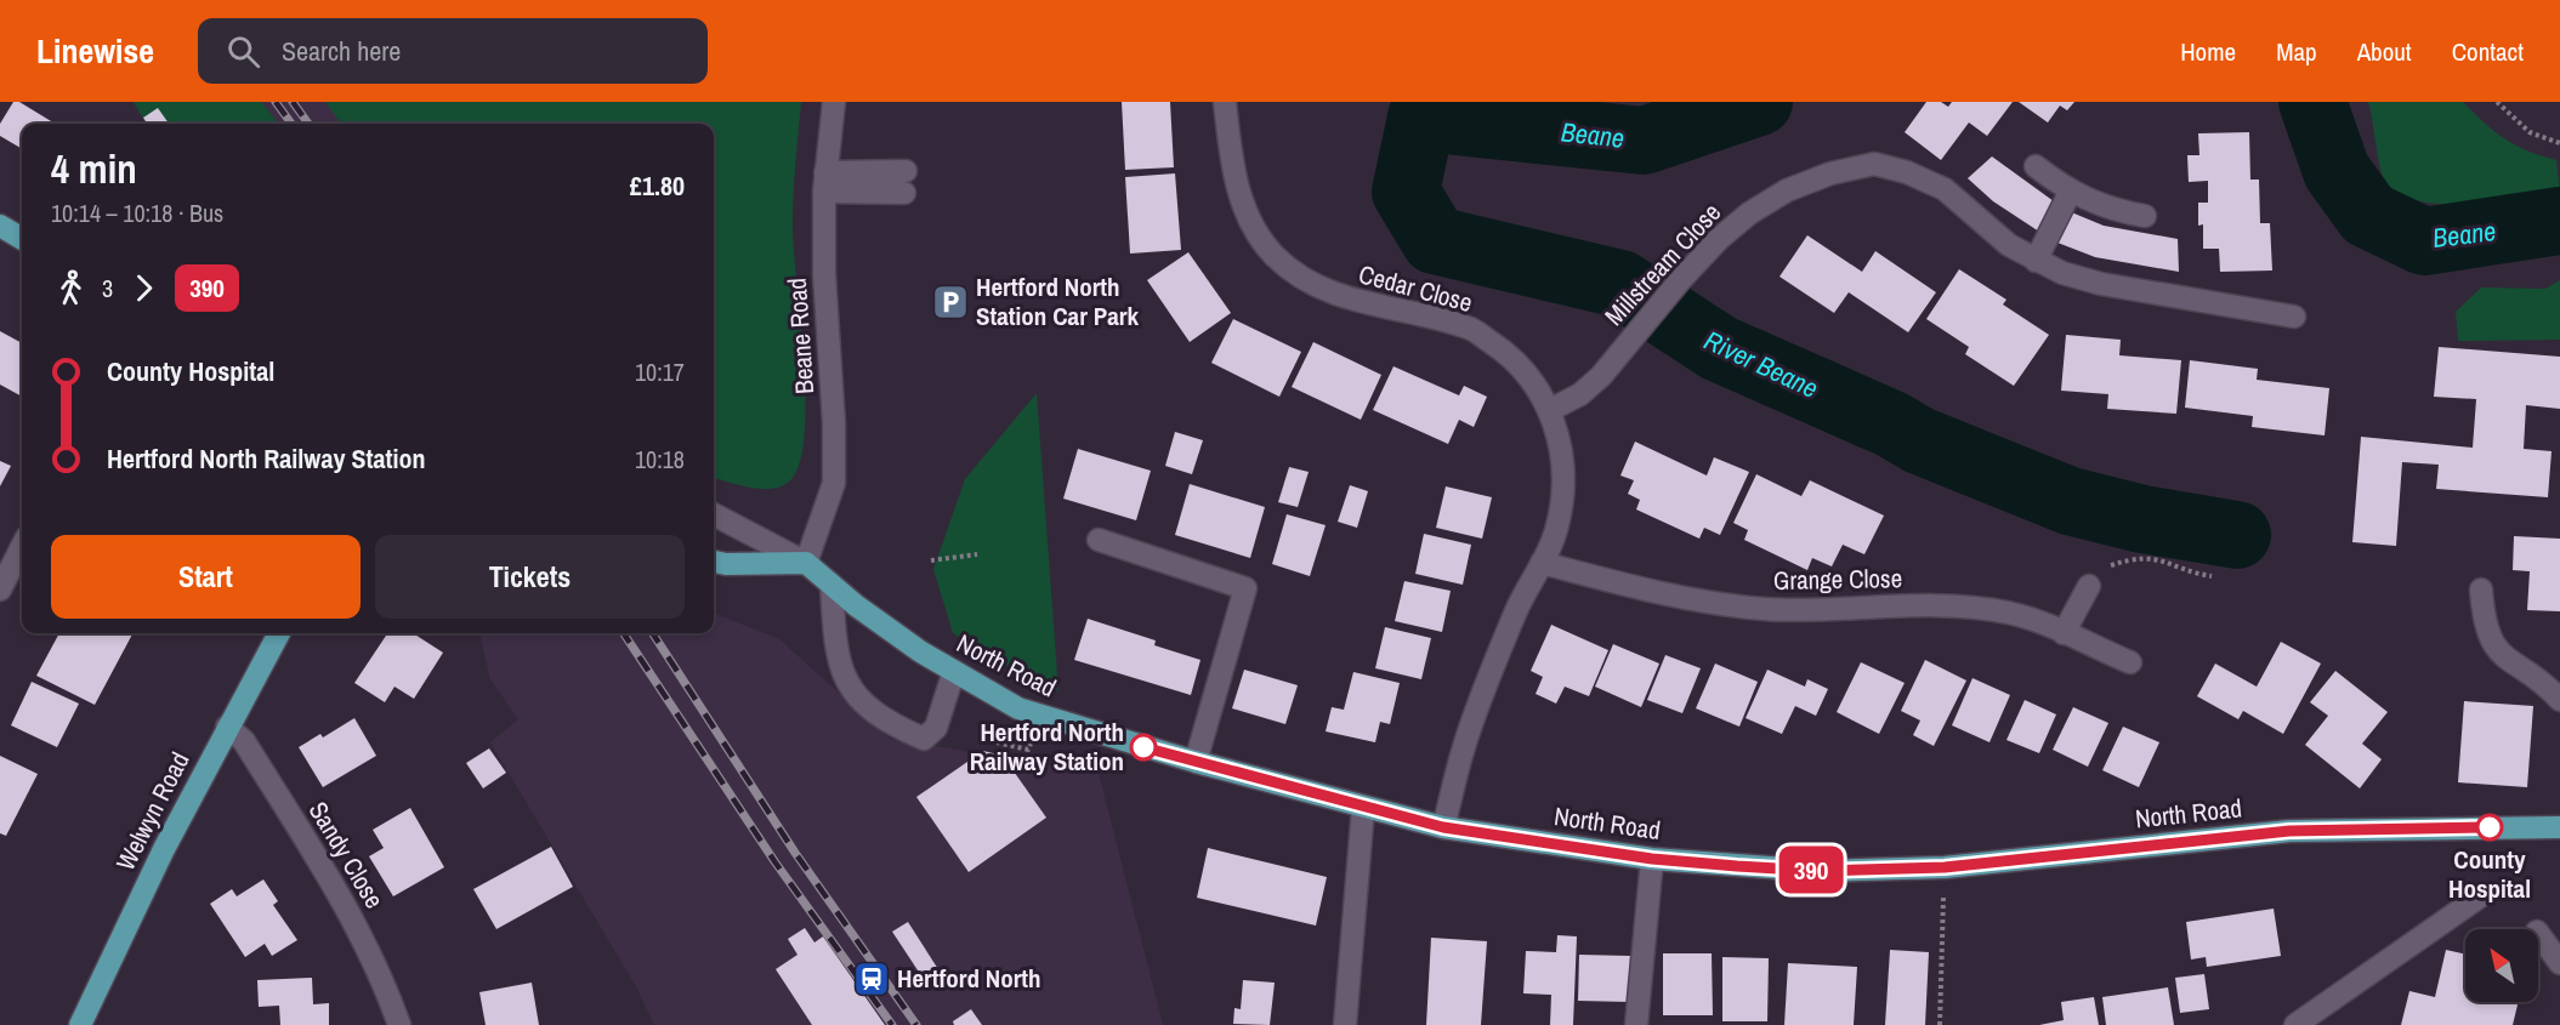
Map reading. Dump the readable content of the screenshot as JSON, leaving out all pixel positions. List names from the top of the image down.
{
  "streets": {
    "main road": ["North Road", "Welwyn Road"],
    "street": [
      "Millstream Close",
      "Cedar Close",
      "Beane Road",
      "Grange Close",
      "Sandy Close"
    ]
  },
  "crossings": [
    ["Millstream Close", "Cedar Close"],
    ["Cedar Close", "Grange Close"],
    ["Cedar Close", "North Road"],
    ["Beane Road", "North Road"],
    ["Welwyn Road", "Sandy Close"]
  ],
  "water": ["Beane", "River Beane"],
  "places": {
    "parking": ["Hertford North Station Car Park"],
    "other": ["Hertford North Railway Station", "County Hospital"],
    "station": ["Hertford North"]
  },
  "lines": ["bus line 390"],
  "north": "top left",
  "page": {
    "header": "Linewise",
    "search": "Search here",
    "nav": [
      "Home",
      "Map",
      "About",
      "Contact"
    ],
    "on_map": "390",
    "heading": ["4 min", "10:14 – 10:18 · Bus", "£1.80"],
    "legs": ["3", "390"],
    "list": [
      {
        "name": "County Hospital",
        "value": "10:17"
      },
      {
        "name": "Hertford North Railway Station",
        "value": "10:18"
      }
    ],
    "buttons": ["Start", "Tickets"]
  }
}
